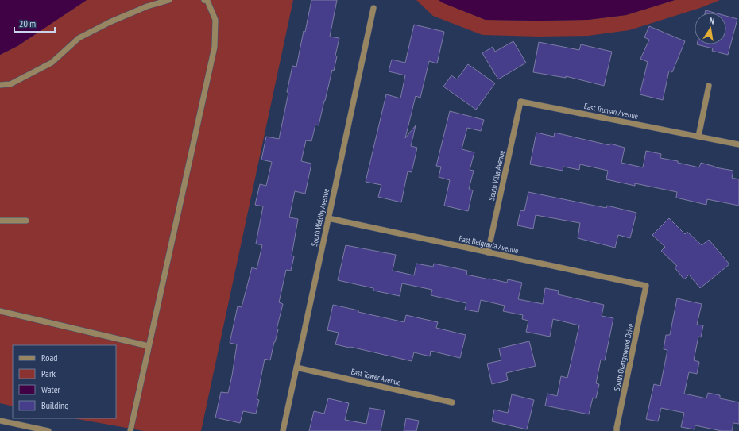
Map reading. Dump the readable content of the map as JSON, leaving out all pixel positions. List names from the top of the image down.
{
  "streets": {
    "street": [
      "East Truman Avenue",
      "South Villa Avenue",
      "South Waldby Avenue",
      "East Belgravia Avenue",
      "South Orangewood Drive",
      "East Tower Avenue"
    ]
  },
  "crossings": [
    ["East Truman Avenue", "South Villa Avenue"],
    ["South Villa Avenue", "East Belgravia Avenue"],
    ["South Waldby Avenue", "East Belgravia Avenue"],
    ["South Waldby Avenue", "East Tower Avenue"],
    ["East Belgravia Avenue", "South Orangewood Drive"]
  ],
  "legend": [
    "Road",
    "Park",
    "Water",
    "Building"
  ],
  "scale_bar": "20 m",
  "north": "top"
}
